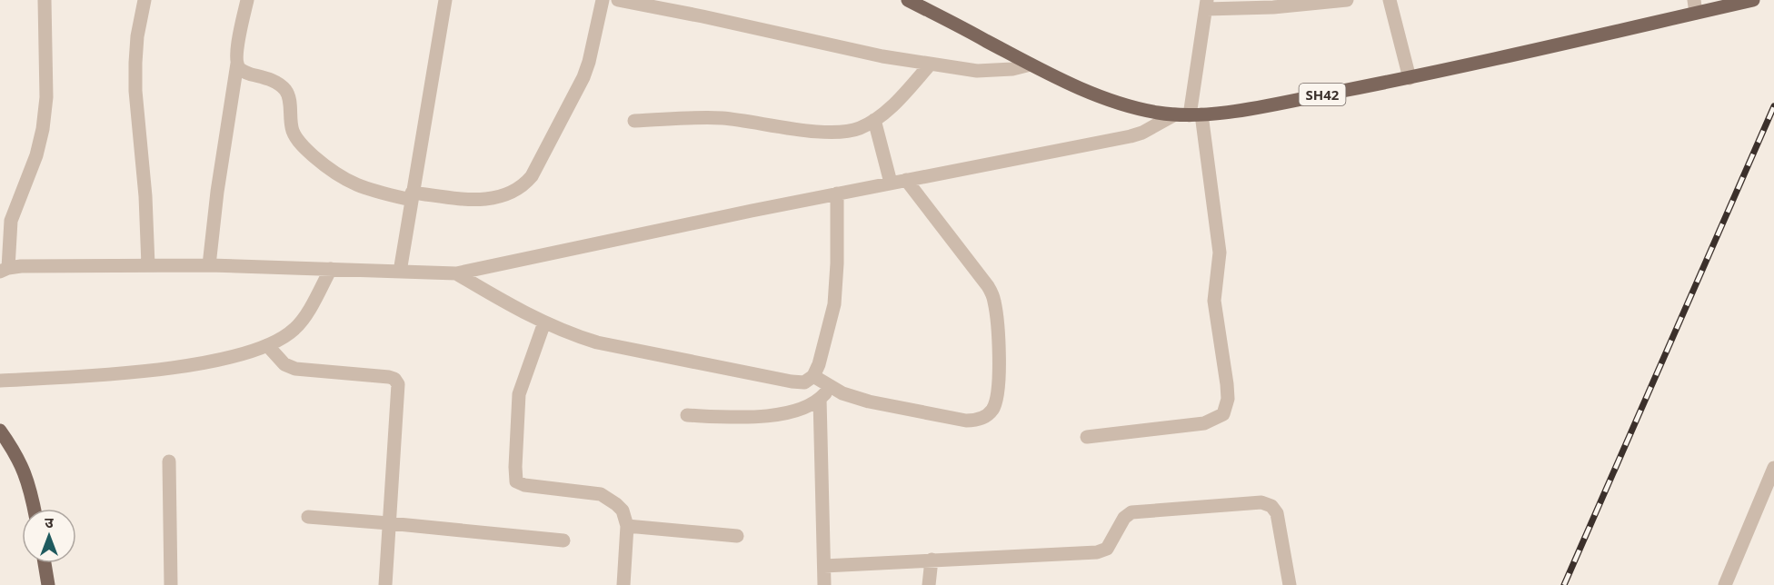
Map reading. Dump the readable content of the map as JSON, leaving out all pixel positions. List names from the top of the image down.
{
  "streets": {
    "main road": ["SH42"]
  },
  "north": "top"
}
